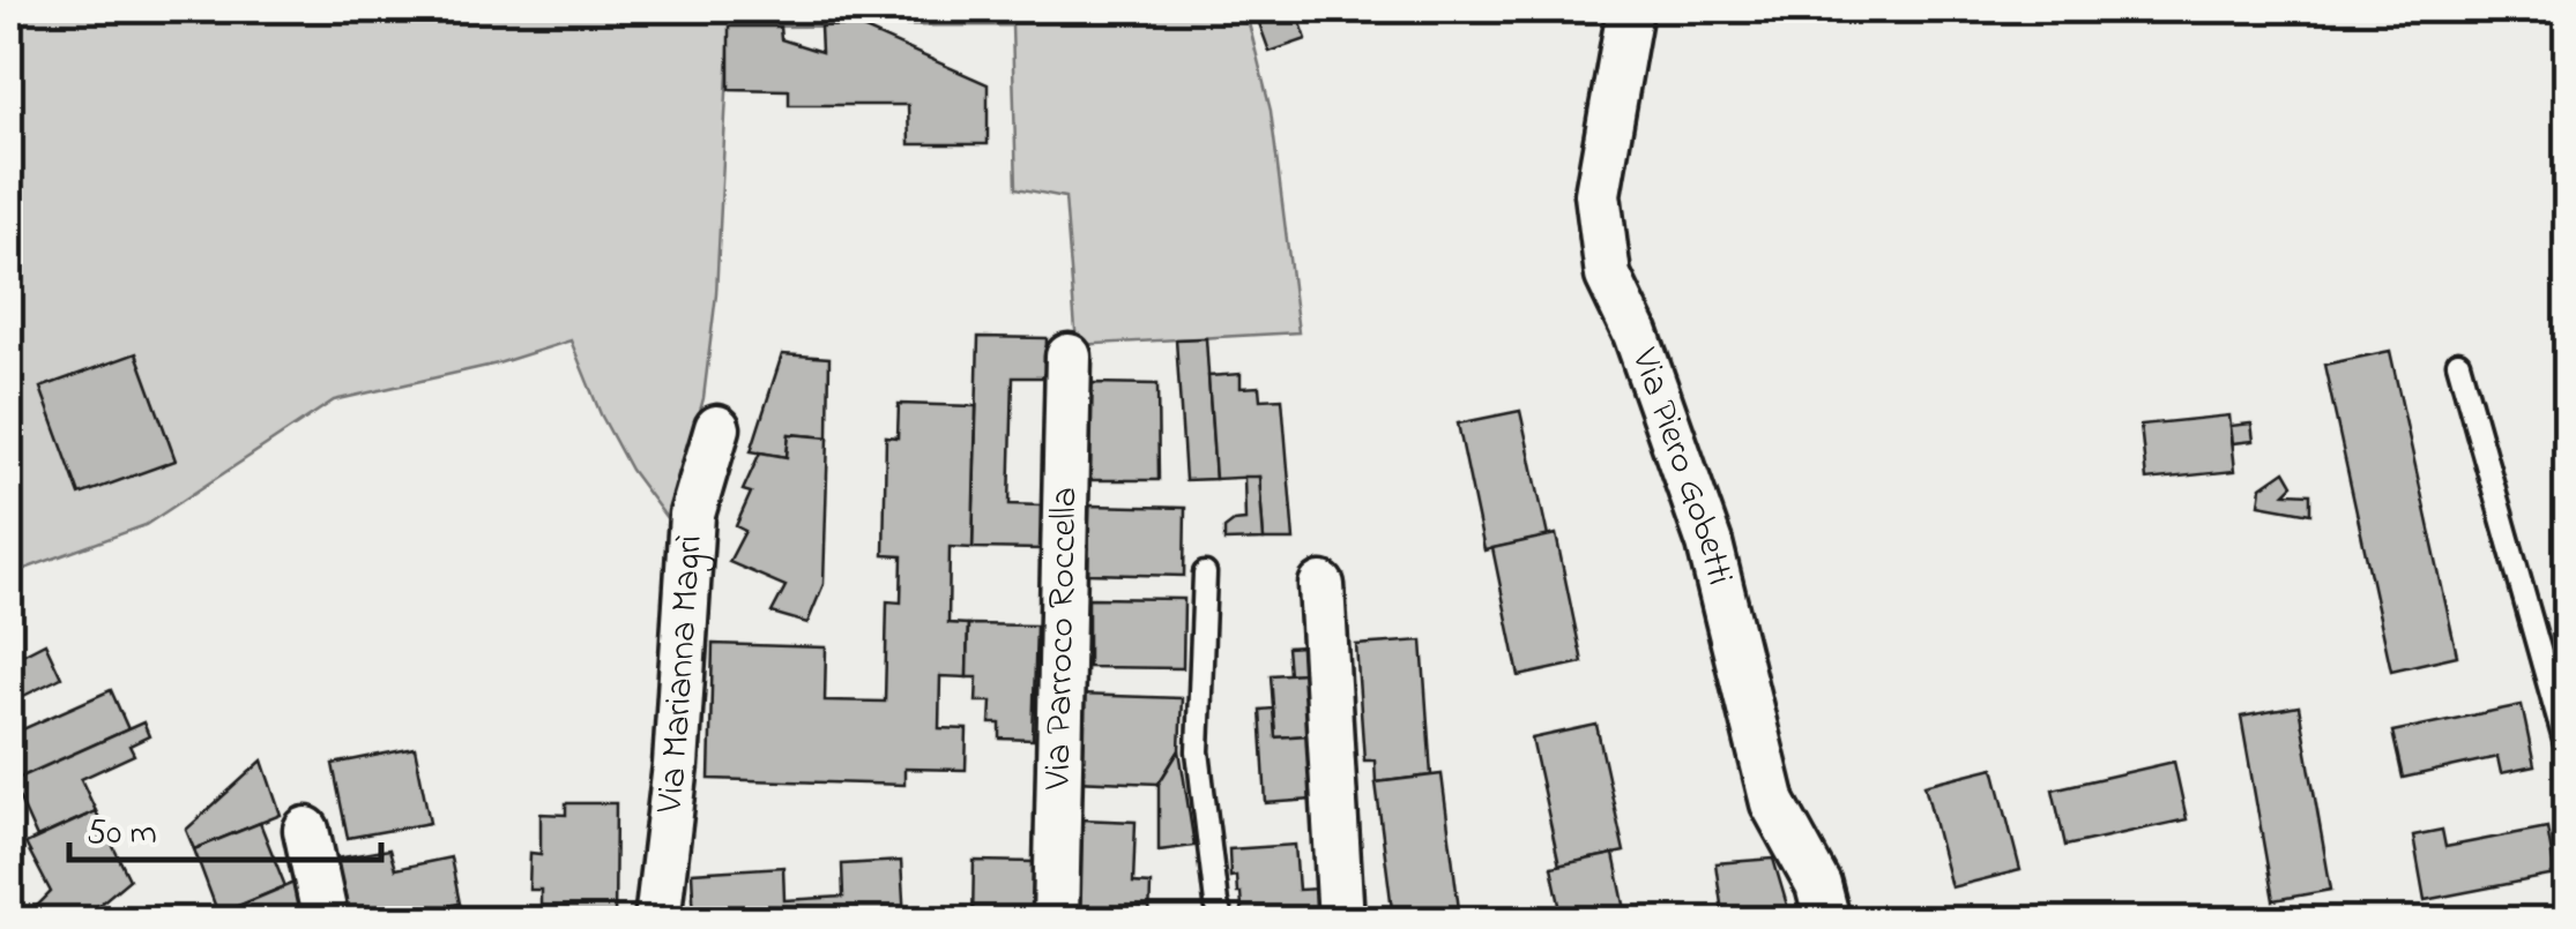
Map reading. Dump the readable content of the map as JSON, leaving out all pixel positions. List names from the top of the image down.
{
  "streets": {
    "street": ["Via Piero Gobetti", "Via Parroco Roccella", "Via Marianna Magrì"]
  },
  "scale_bar": "50 m"
}
